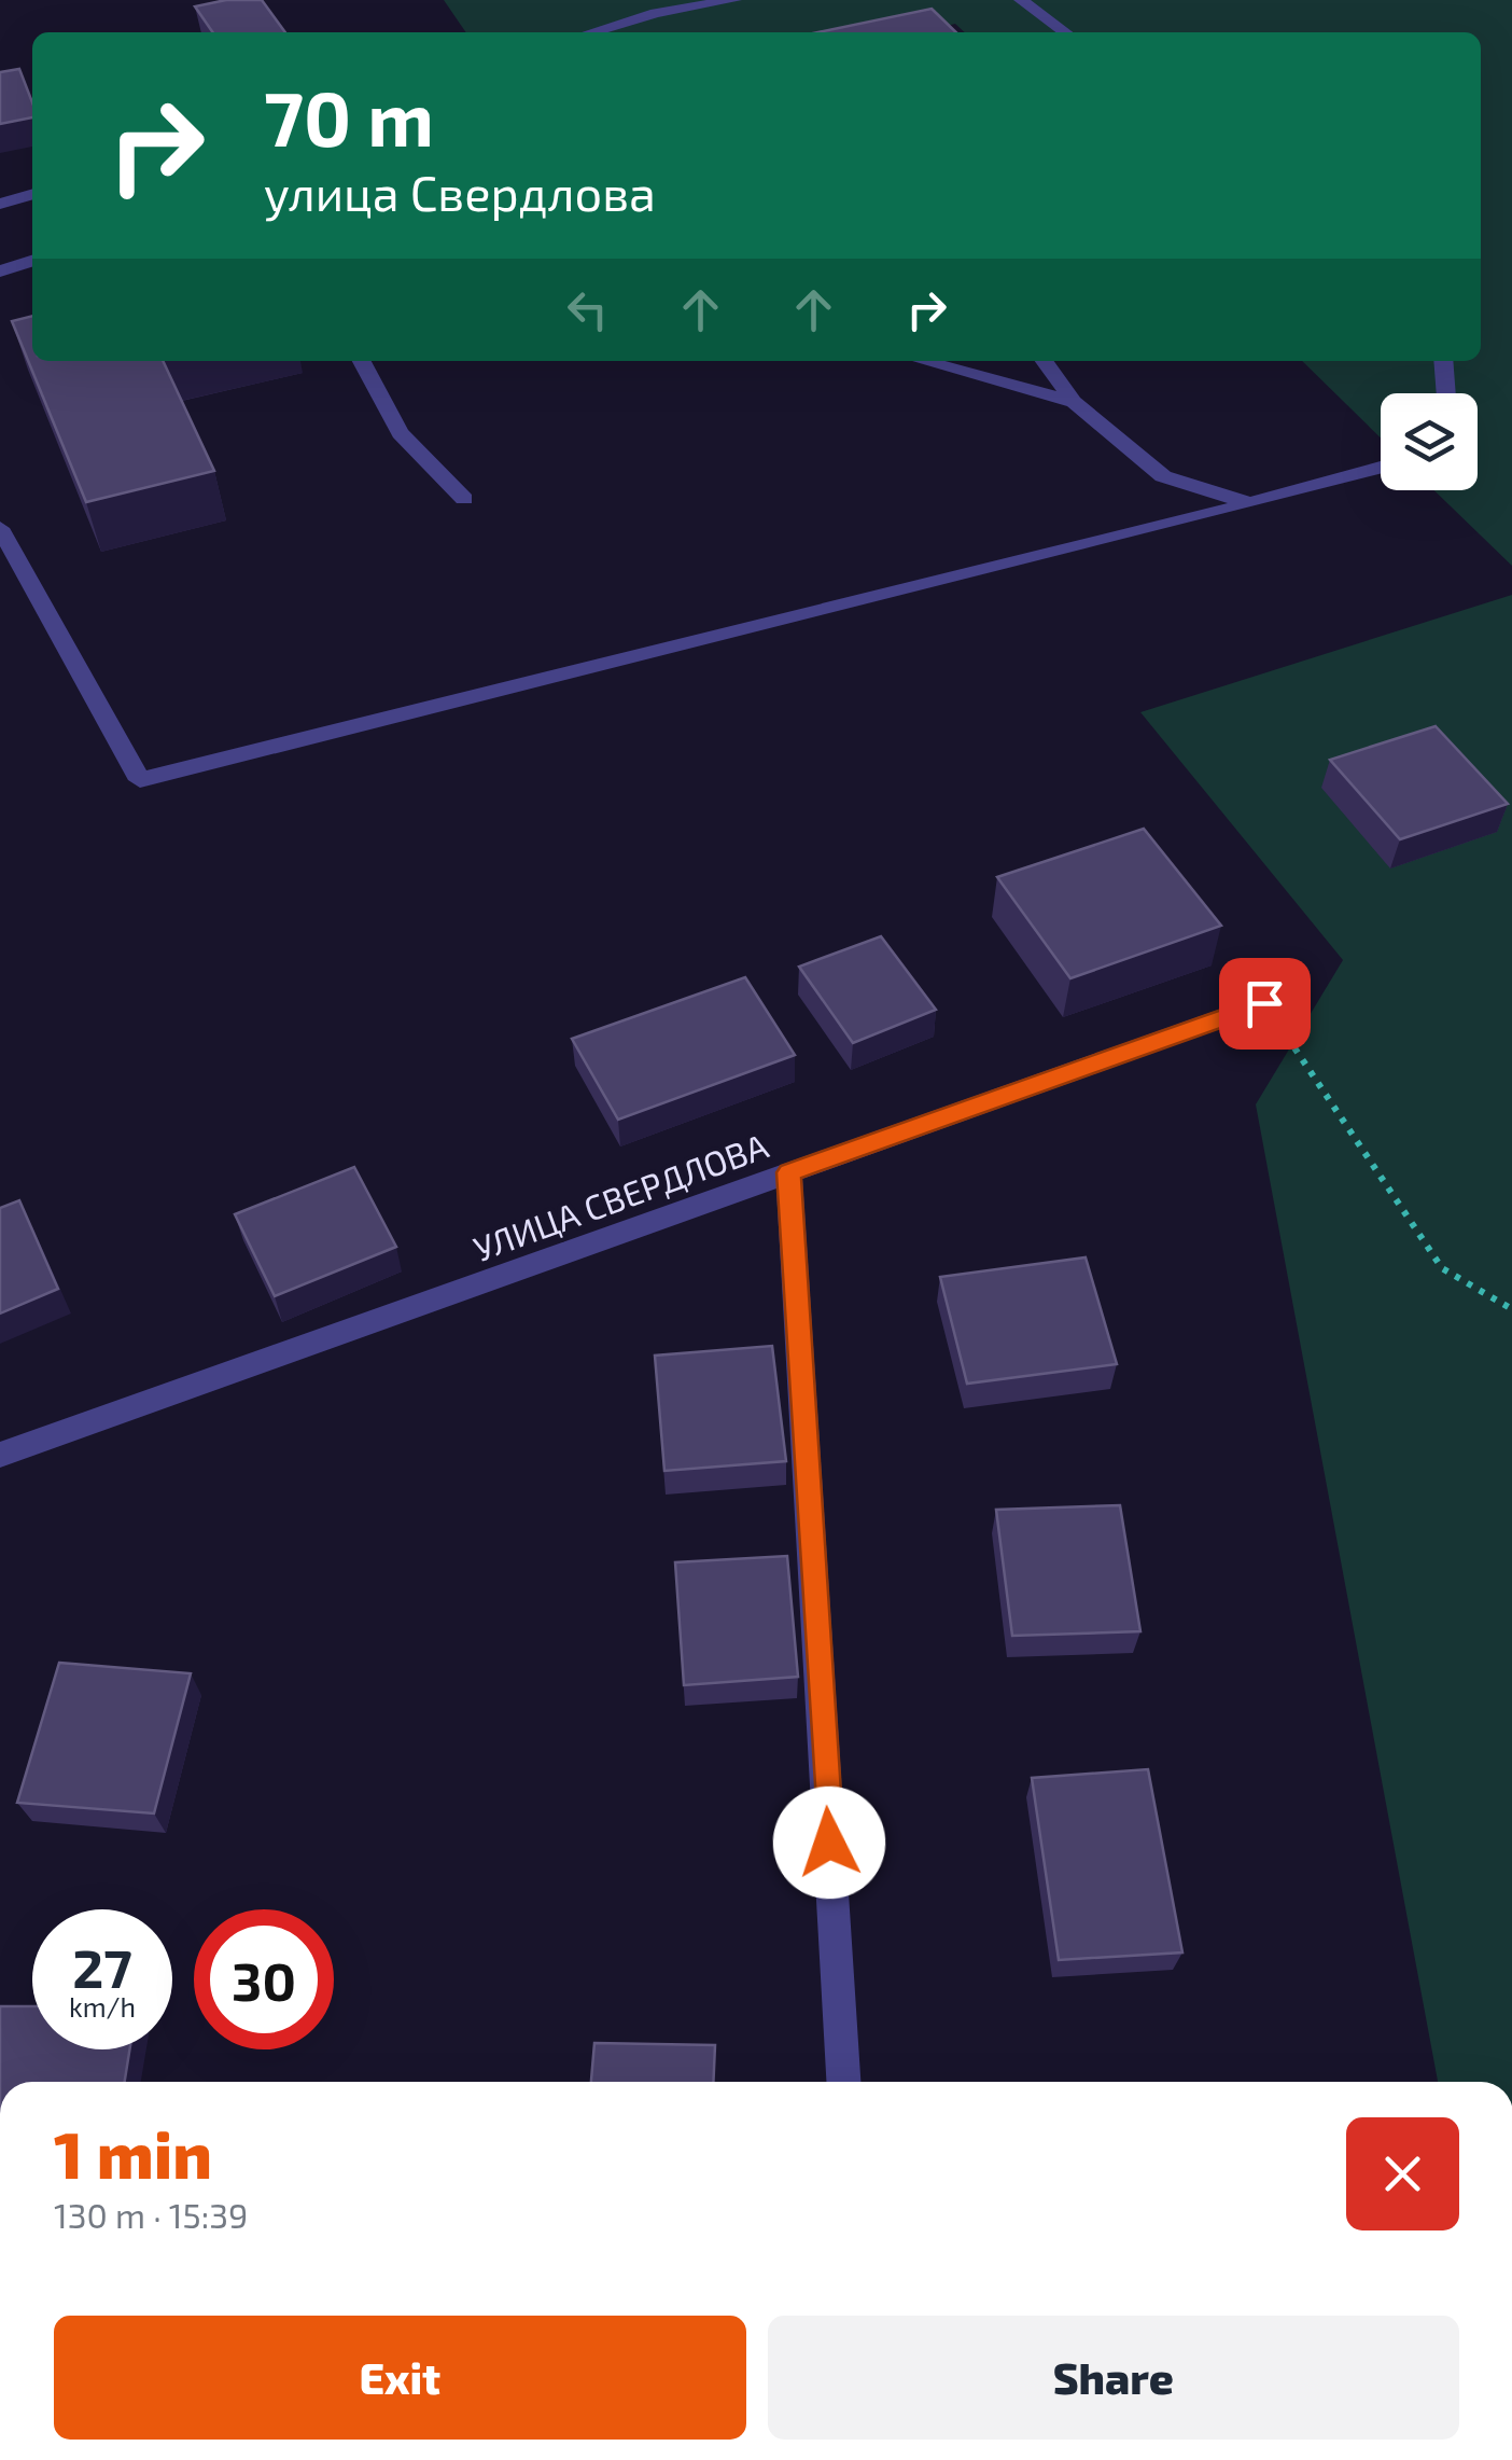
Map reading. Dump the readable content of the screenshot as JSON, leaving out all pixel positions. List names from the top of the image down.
{
  "streets": {
    "street": ["УЛИЦА СВЕРДЛОВА"]
  },
  "page": {
    "turn": ["70 m", "улица Свердлова"],
    "speed": "27 km/h",
    "limit": "30",
    "heading": ["1 min", "130 m · 15:39"],
    "buttons": ["Exit", "Share"]
  }
}
